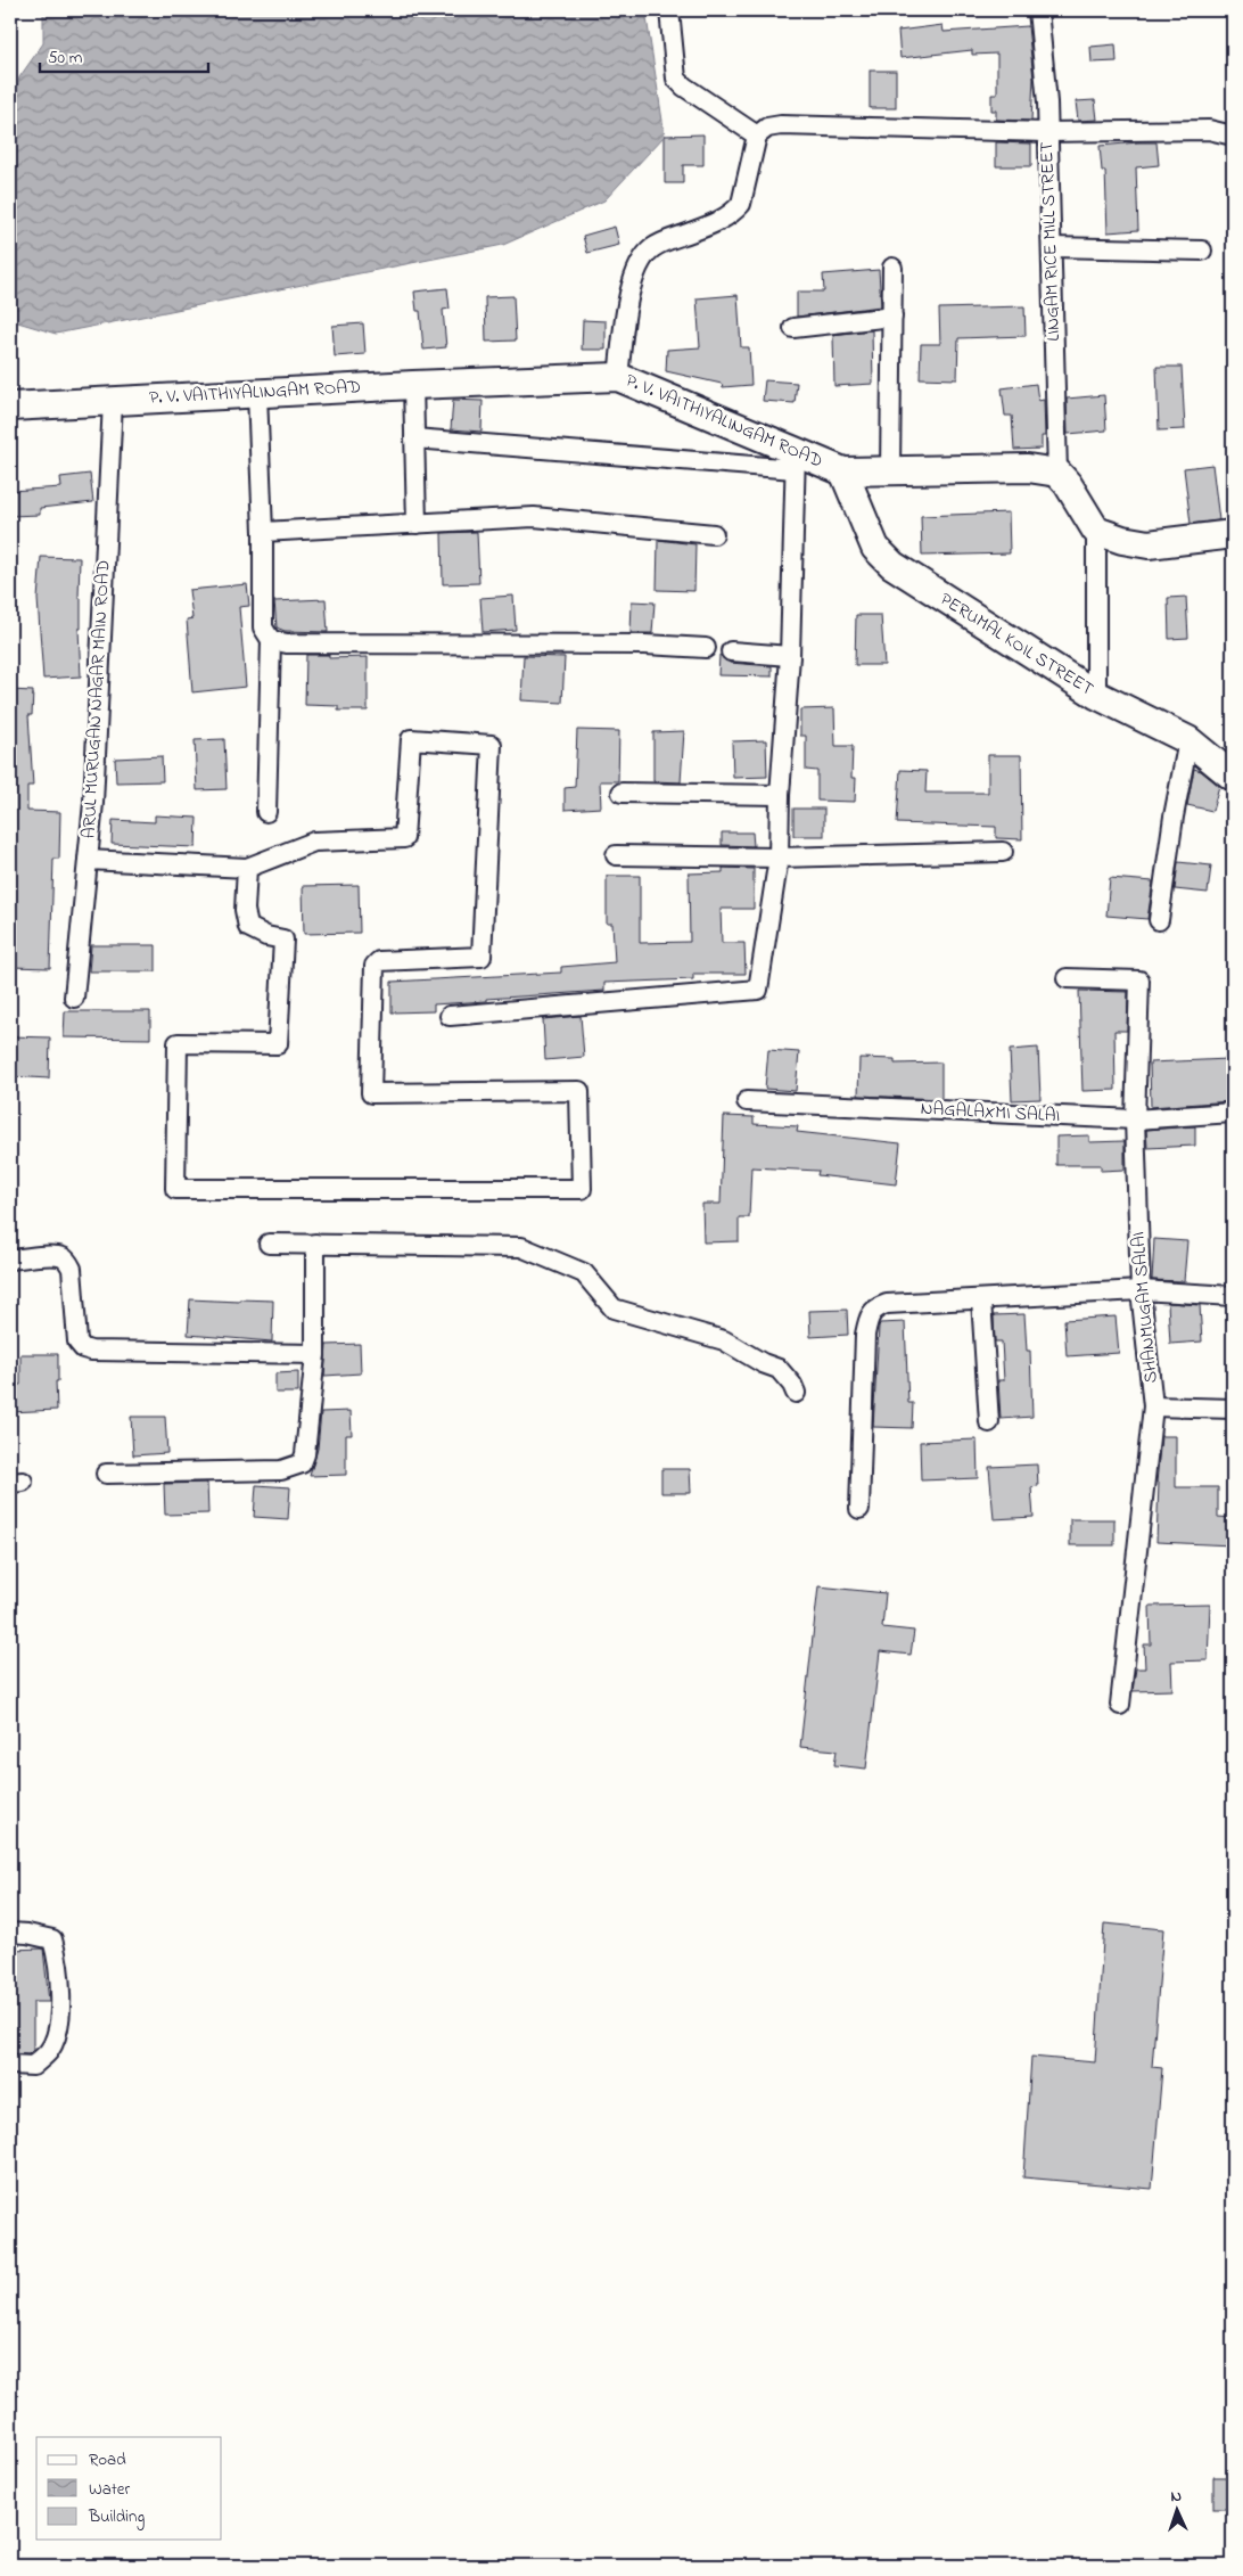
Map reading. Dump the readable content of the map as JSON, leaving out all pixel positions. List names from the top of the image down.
{
  "streets": {
    "street": [
      "LINGAM RICE MILL STREET",
      "P. V. VAITHIYALINGAM ROAD",
      "PERUMAL KOIL STREET",
      "ARUL MURUGAN NAGAR MAIN ROAD",
      "NAGALAXMI SALAI",
      "SHANMUGAM SALAI"
    ]
  },
  "crossings": [
    ["LINGAM RICE MILL STREET", "P. V. VAITHIYALINGAM ROAD"],
    ["P. V. VAITHIYALINGAM ROAD", "PERUMAL KOIL STREET"],
    ["P. V. VAITHIYALINGAM ROAD", "ARUL MURUGAN NAGAR MAIN ROAD"],
    ["NAGALAXMI SALAI", "SHANMUGAM SALAI"]
  ],
  "legend": ["Road", "Water", "Building"],
  "scale_bar": "50 m",
  "north": "top"
}
